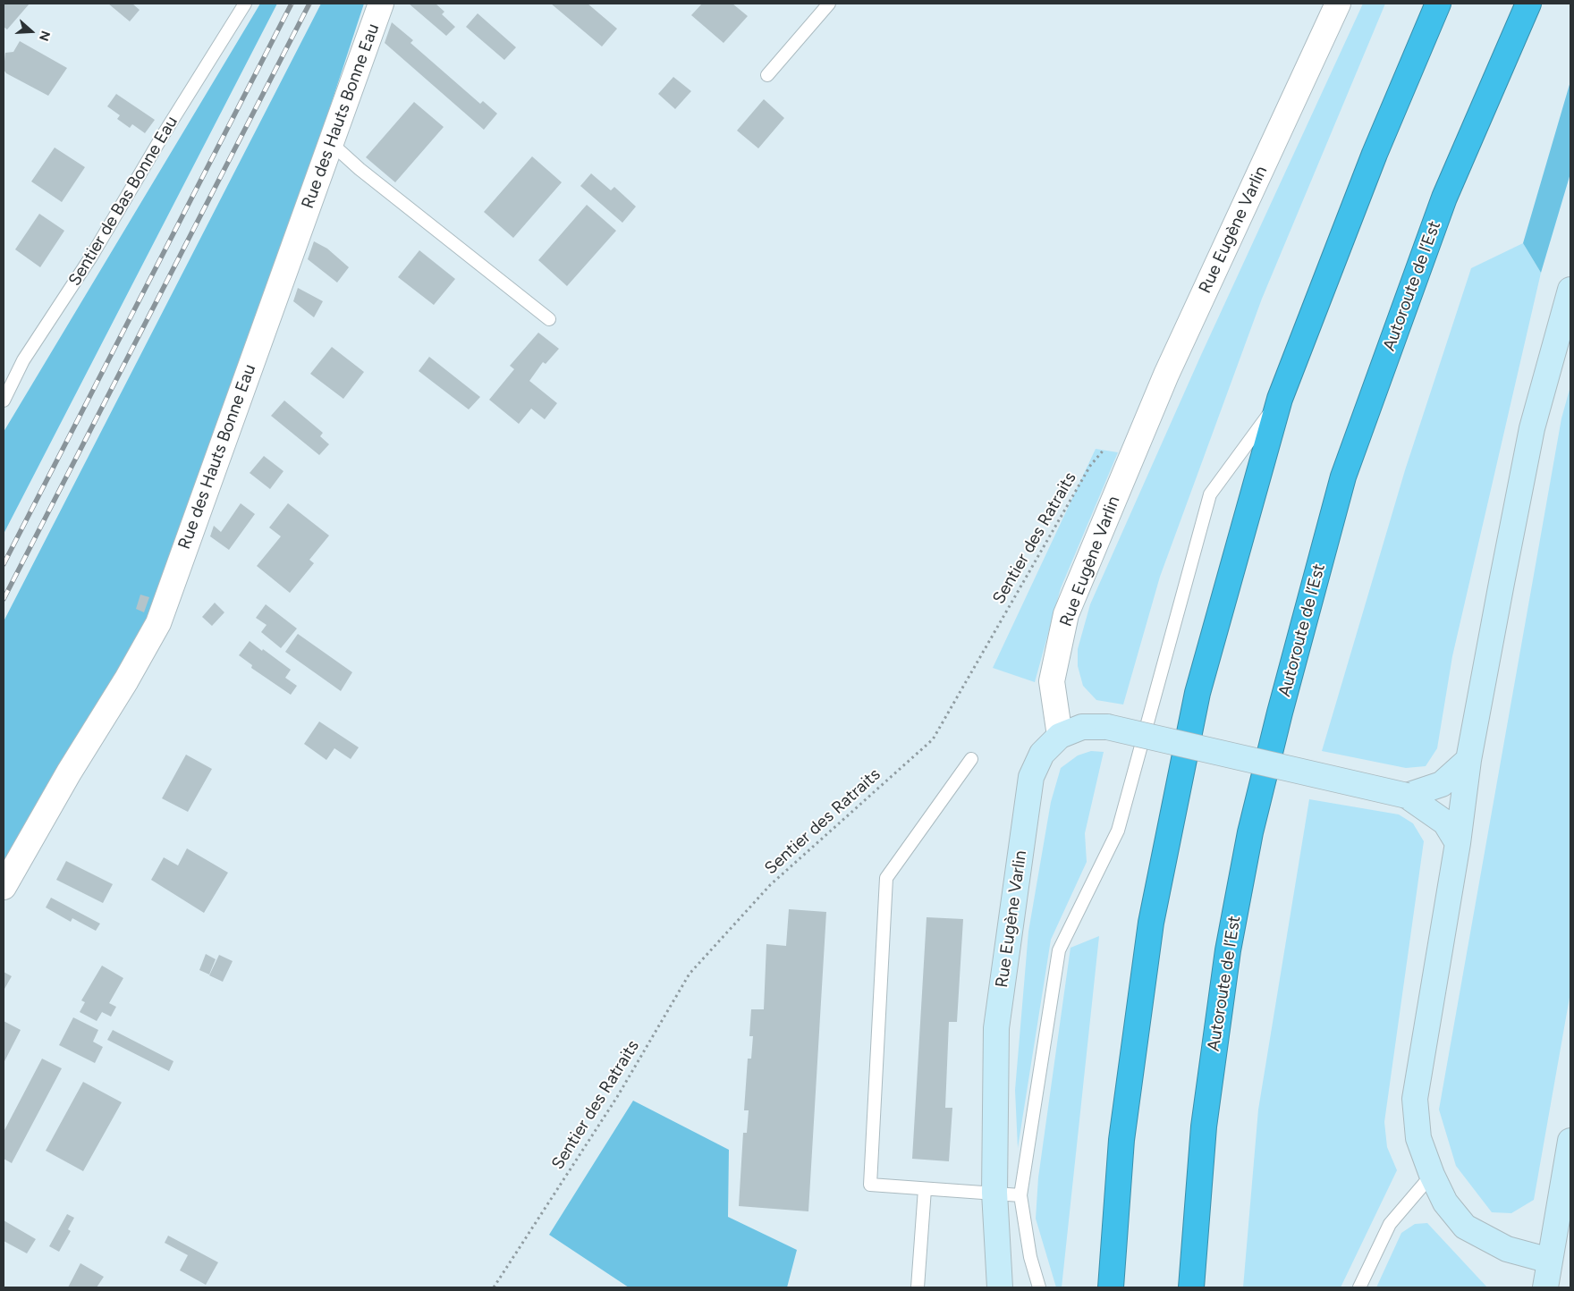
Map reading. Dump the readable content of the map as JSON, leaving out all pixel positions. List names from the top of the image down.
{
  "streets": {
    "highway": ["Autoroute de l’Est"],
    "main road": ["Rue Eugène Varlin"],
    "street": ["Rue des Hauts Bonne Eau"],
    "lane": ["Sentier de Bas Bonne Eau"],
    "path": ["Sentier des Ratraits"]
  },
  "north": "right"
}
